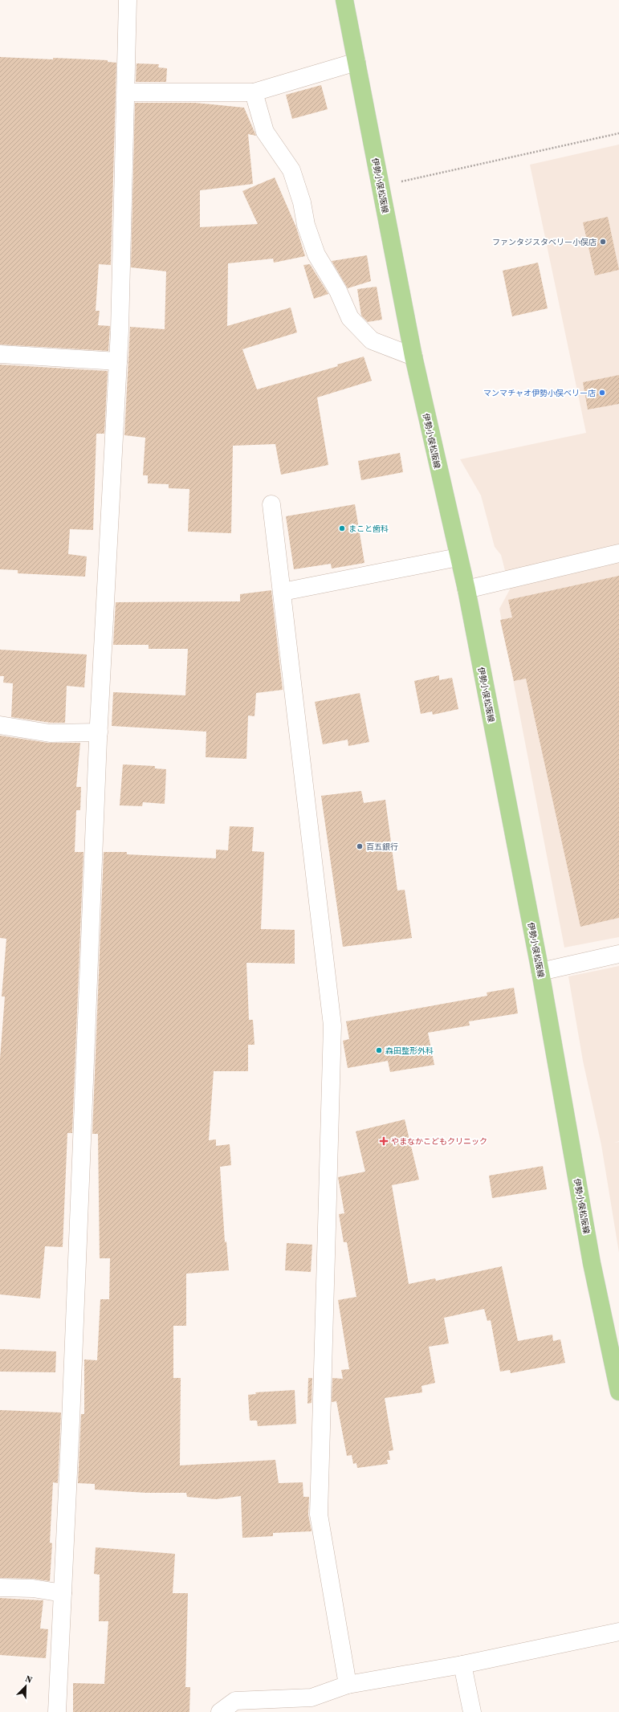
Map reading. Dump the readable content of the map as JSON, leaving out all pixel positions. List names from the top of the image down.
{
  "streets": {
    "main road": ["伊勢小俣松阪線"]
  },
  "places": {
    "other": [
      "ファンタジスタベリー小俣店",
      "マンマチャオ伊勢小俣ベリー店",
      "まこと歯科",
      "百五銀行",
      "森田整形外科"
    ],
    "health": ["やまなかこどもクリニック"]
  },
  "north": "top right"
}
